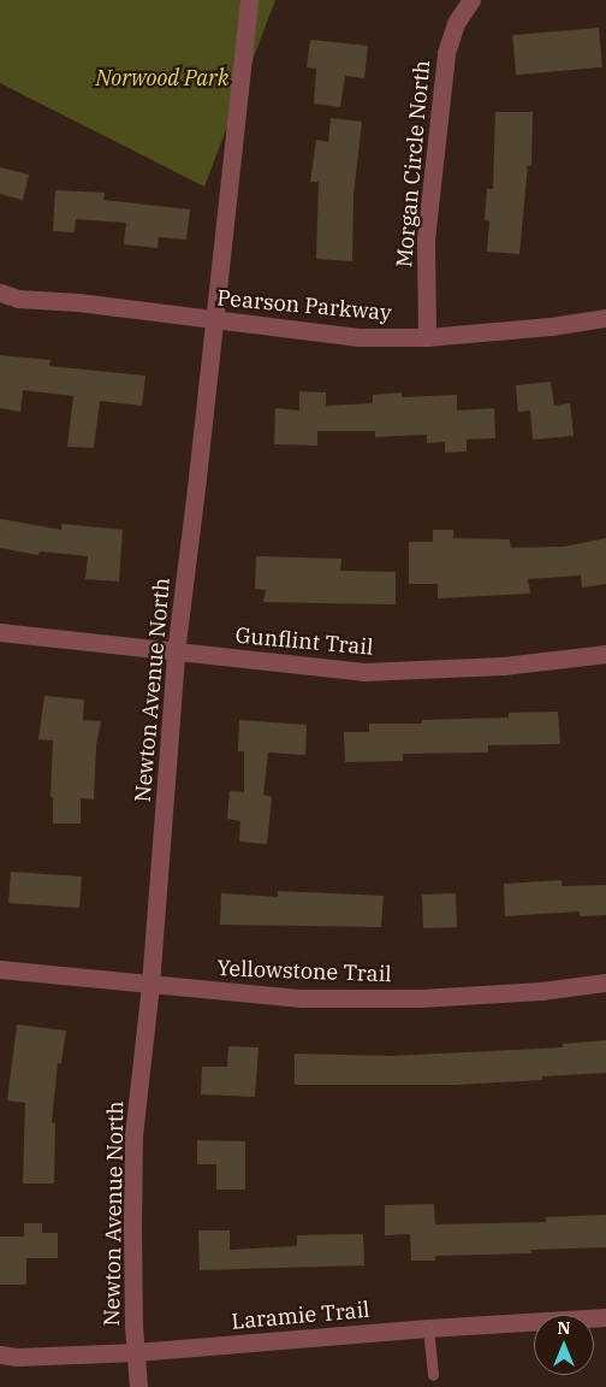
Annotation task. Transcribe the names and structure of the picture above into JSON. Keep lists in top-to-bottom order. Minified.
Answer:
{"streets":{"street":["Morgan Circle North","Pearson Parkway","Gunflint Trail","Newton Avenue North","Yellowstone Trail","Laramie Trail"]},"crossings":[["Morgan Circle North","Pearson Parkway"],["Pearson Parkway","Newton Avenue North"],["Gunflint Trail","Newton Avenue North"],["Newton Avenue North","Yellowstone Trail"],["Newton Avenue North","Laramie Trail"]],"parks":["Norwood Park"],"north":"top"}
